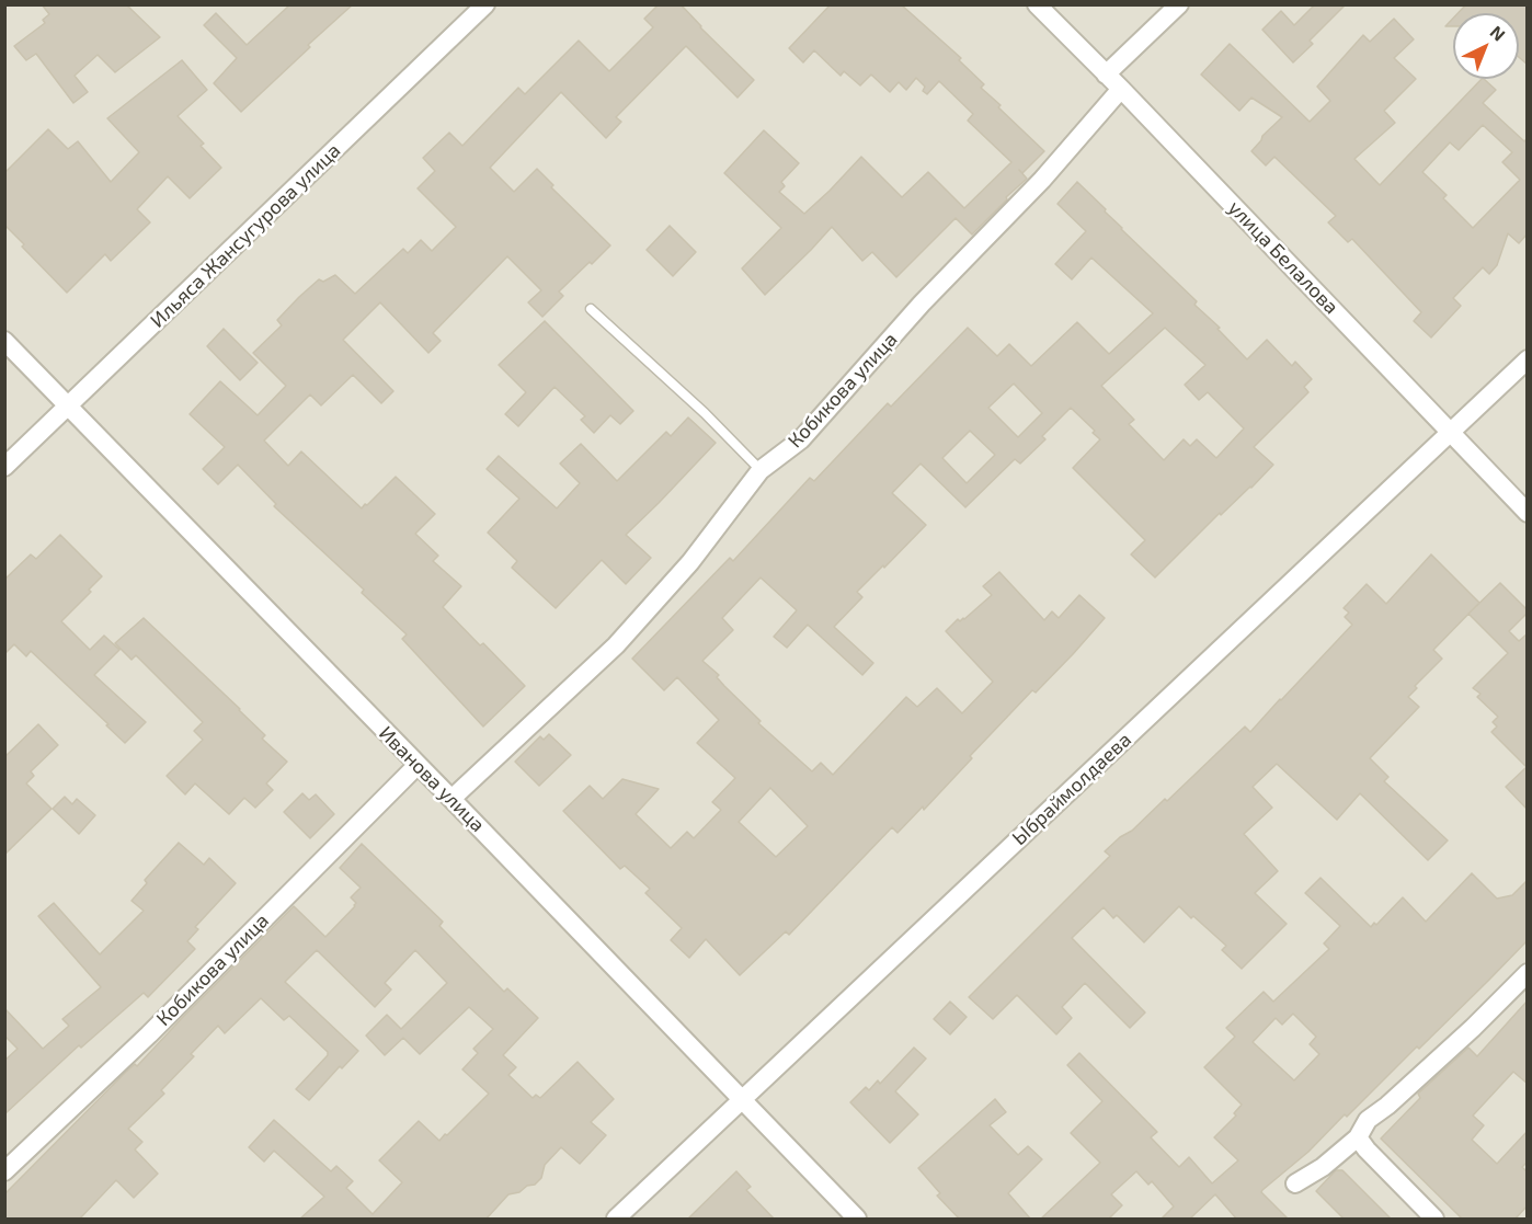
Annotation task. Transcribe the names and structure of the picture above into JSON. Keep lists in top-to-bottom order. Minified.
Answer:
{"streets":{"street":["Ильяса Жансугурова улица","улица Белалова","Кобикова улица","Иванова улица","Ыбраймолдаева"]},"crossings":[["Ильяса Жансугурова улица","Иванова улица"],["улица Белалова","Кобикова улица"],["улица Белалова","Ыбраймолдаева"],["Кобикова улица","Иванова улица"],["Иванова улица","Ыбраймолдаева"]],"north":"top right"}
